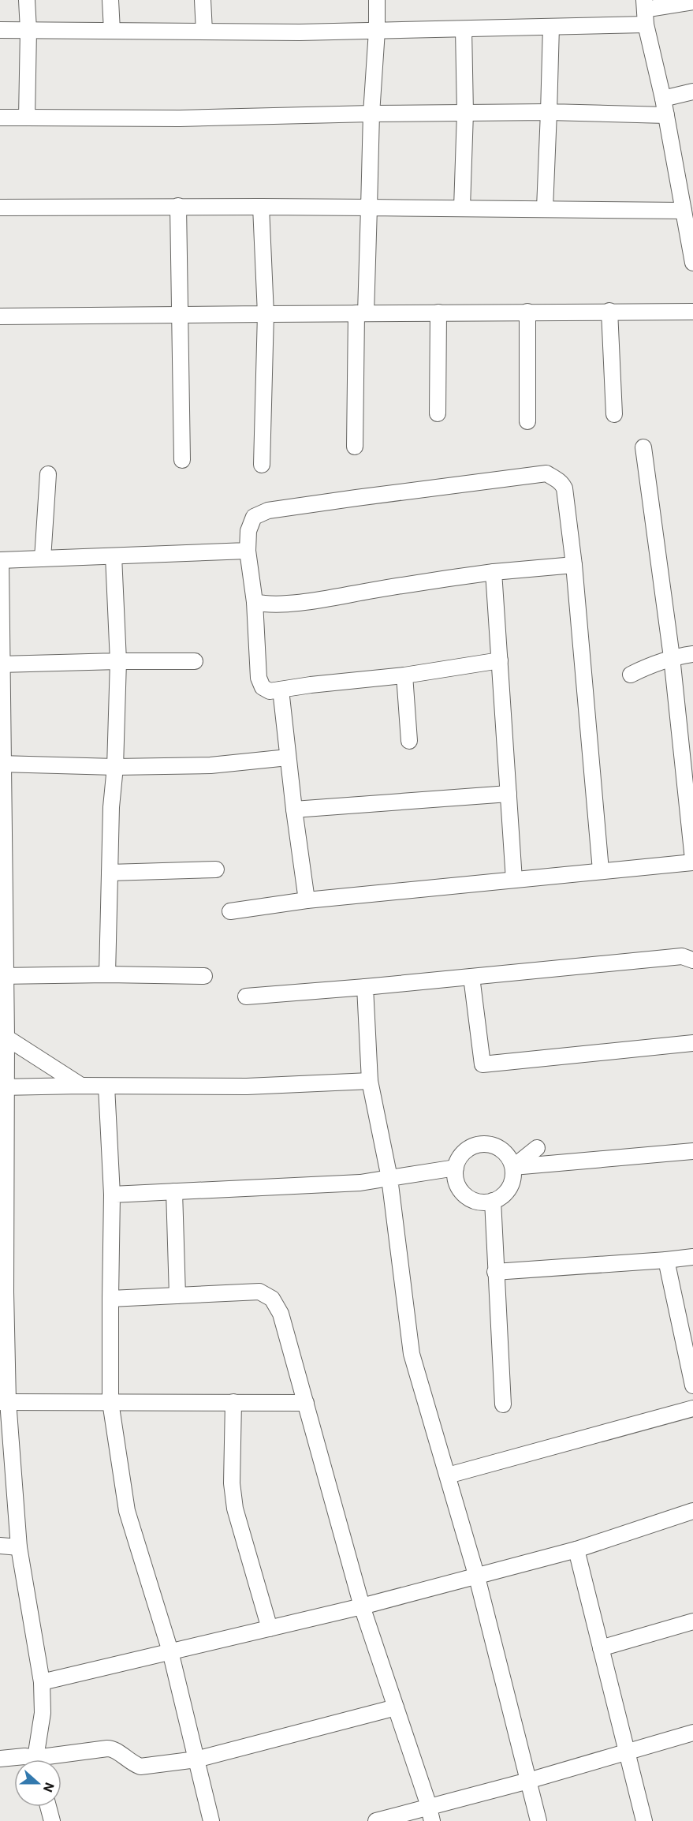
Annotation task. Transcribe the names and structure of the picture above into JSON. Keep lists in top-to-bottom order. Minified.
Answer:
{"north":"right"}
